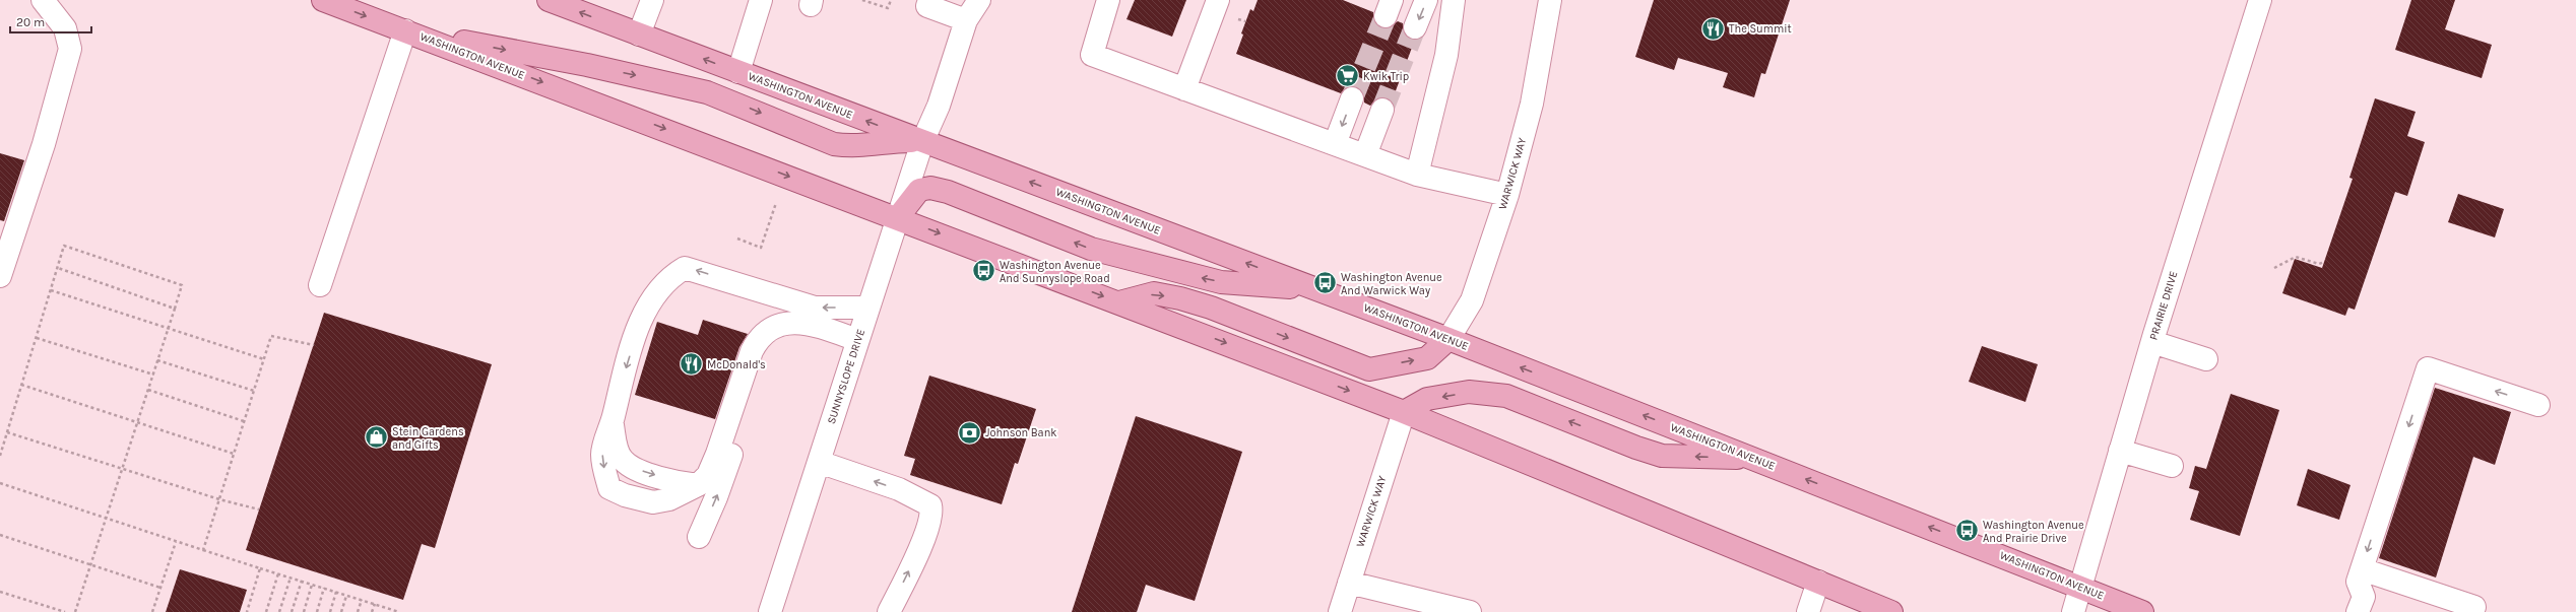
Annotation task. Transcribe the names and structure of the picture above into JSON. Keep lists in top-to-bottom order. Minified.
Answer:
{"streets":{"main road":["WASHINGTON AVENUE"],"street":["WARWICK WAY","PRAIRIE DRIVE","SUNNYSLOPE DRIVE"]},"crossings":[["WASHINGTON AVENUE","WARWICK WAY"],["WASHINGTON AVENUE","PRAIRIE DRIVE"],["WASHINGTON AVENUE","SUNNYSLOPE DRIVE"]],"places":{"restaurant":["The Summit","McDonald's"],"supermarket":["Kwik Trip"],"bus stop":["Washington Avenue And Sunnyslope Road","Washington Avenue And Warwick Way","Washington Avenue And Prairie Drive"],"bank":["Johnson Bank"],"shop":["Stein Gardens and Gifts"]},"scale_bar":"20 m"}
